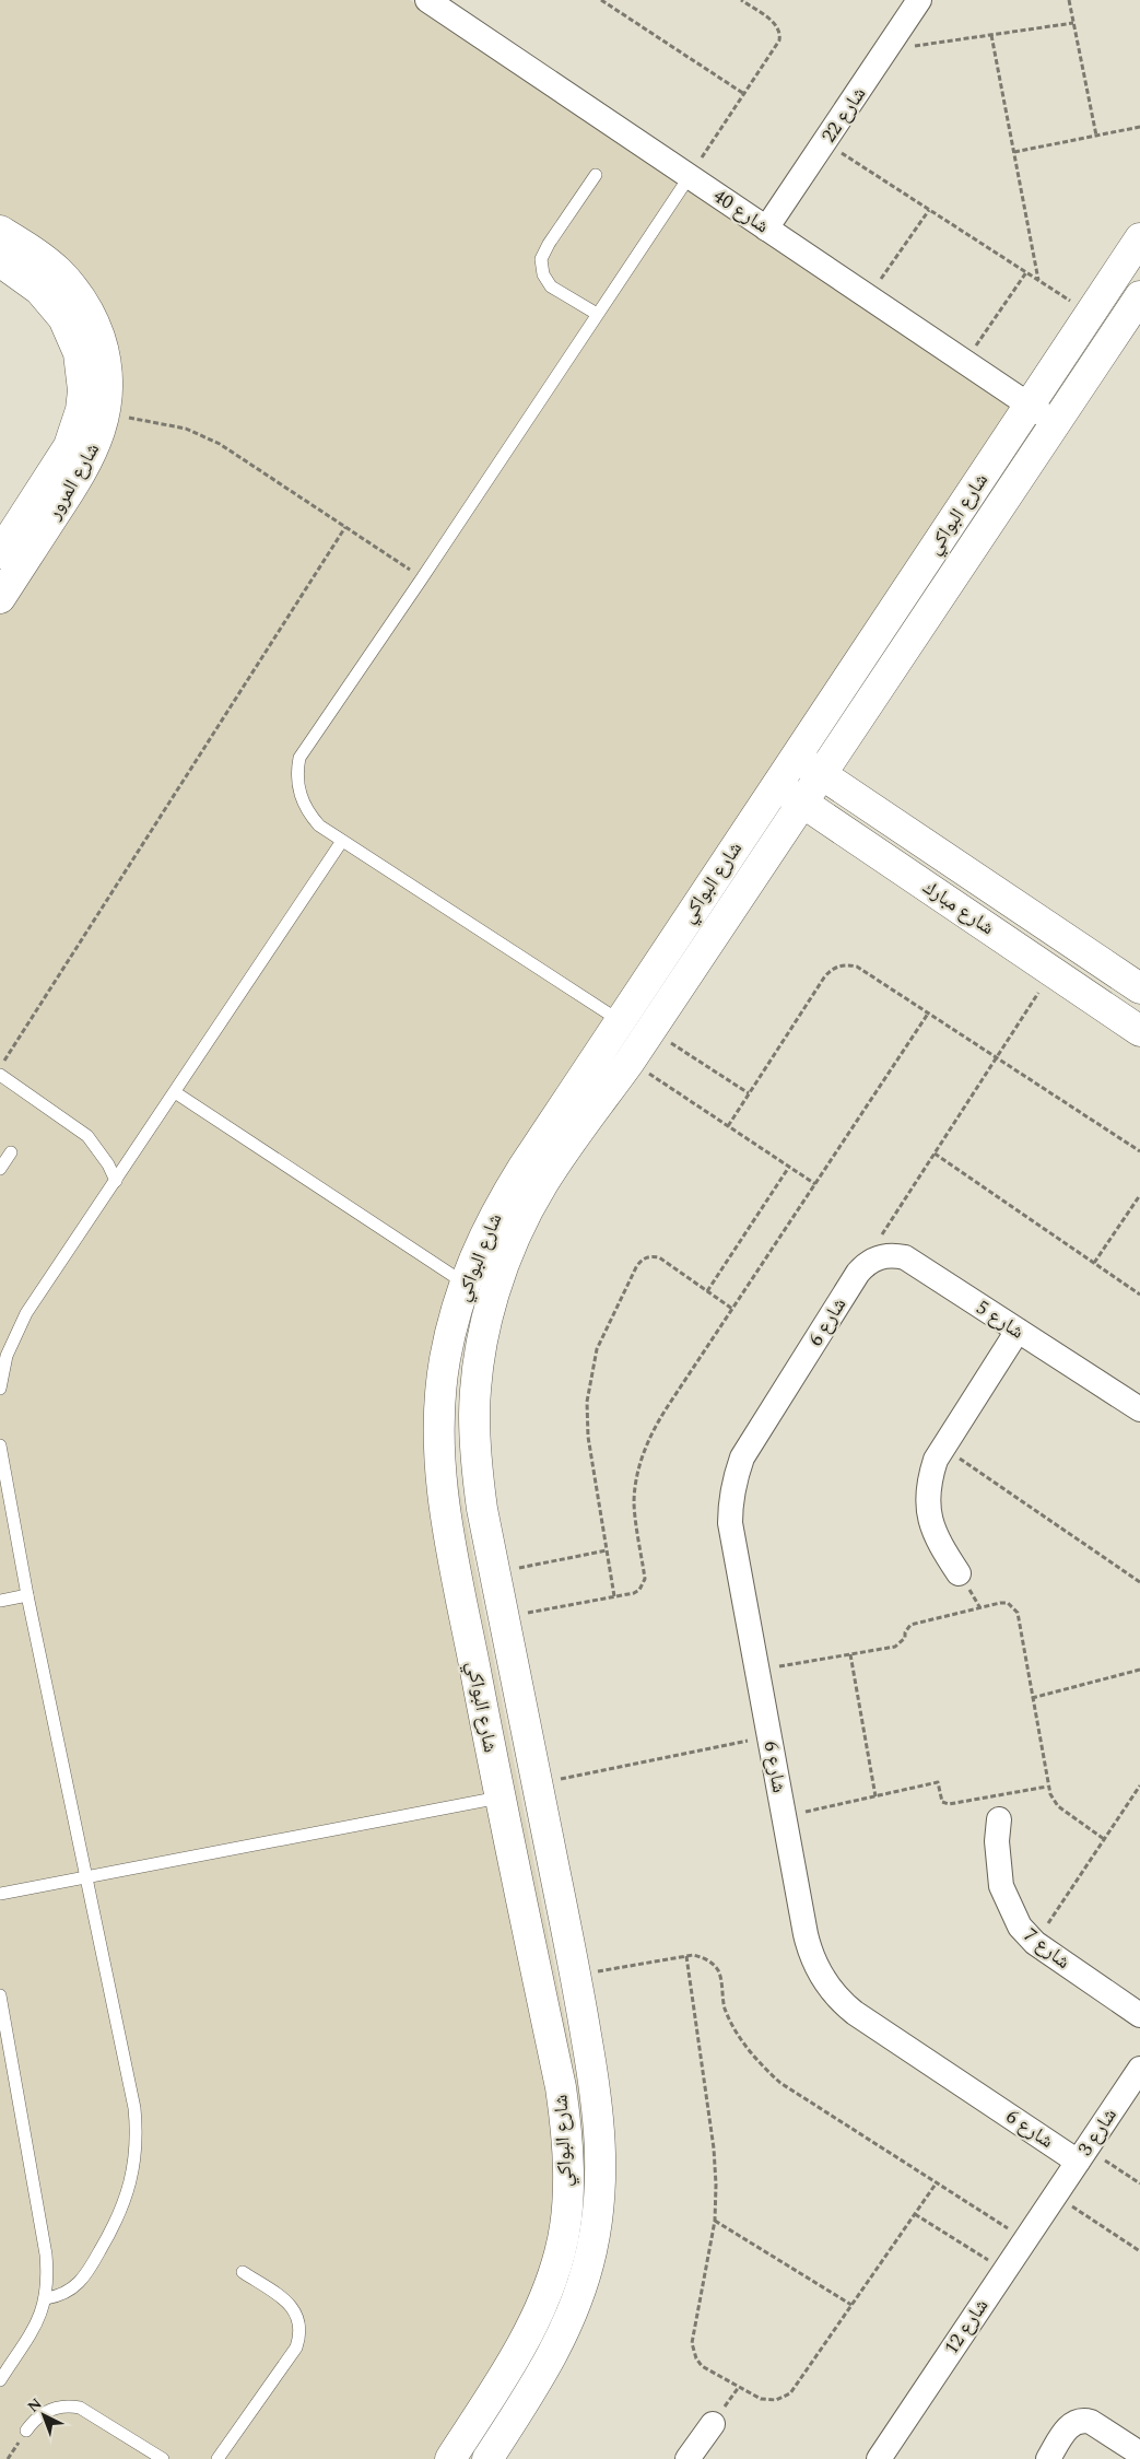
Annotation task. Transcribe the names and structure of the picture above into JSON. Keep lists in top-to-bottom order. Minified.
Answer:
{"streets":{"street":["شارع 22","شارع 40","شارع المرور","شارع البواكي","شارع مبارك","شارع 5","شارع 6","شارع 7","شارع 3","شارع 12"]},"crossings":[["شارع 22","شارع 40"],["شارع 40","شارع البواكي"],["شارع البواكي","شارع مبارك"],["شارع 5","شارع 6"],["شارع 6","شارع 3"],["شارع 3","شارع 12"]],"north":"top left"}
